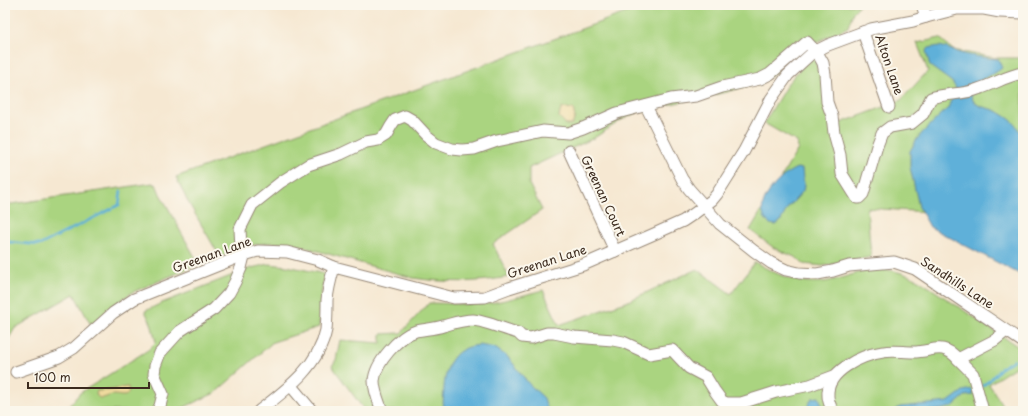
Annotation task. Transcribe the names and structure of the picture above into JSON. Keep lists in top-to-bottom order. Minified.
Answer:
{"streets":{"street":["Alton Lane","Greenan Court","Greenan Lane","Sandhills Lane"]},"crossings":[["Alton Lane","Greenan Lane"],["Greenan Court","Greenan Lane"],["Greenan Lane","Sandhills Lane"]],"scale_bar":"100 m"}
